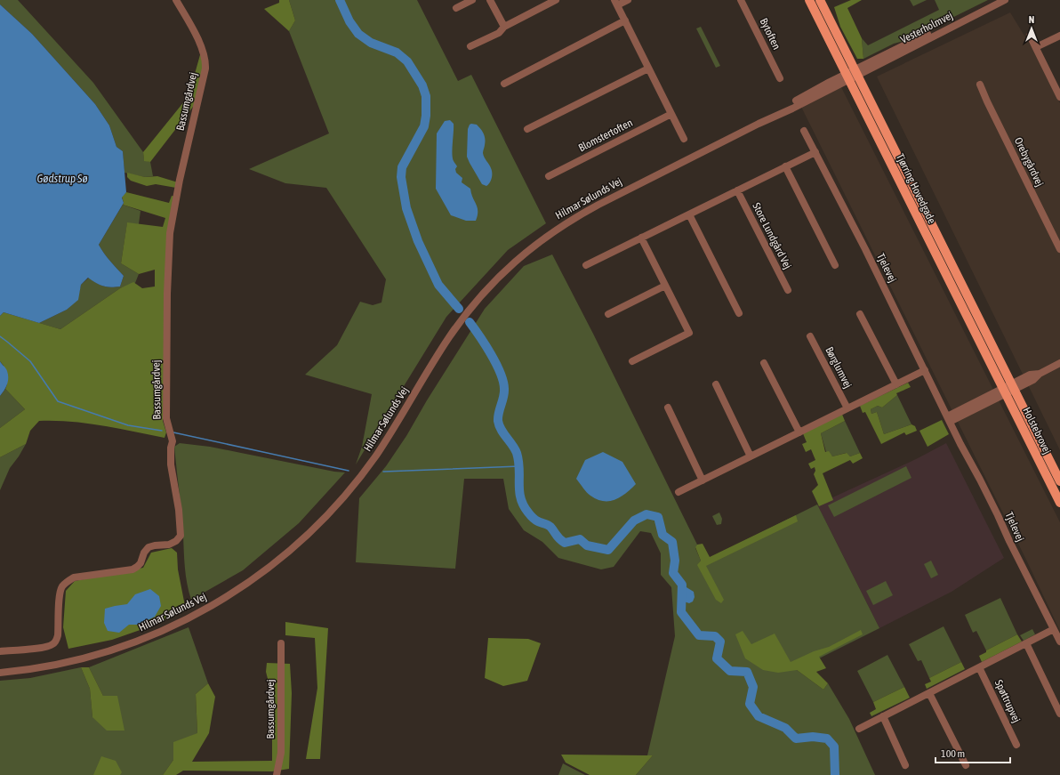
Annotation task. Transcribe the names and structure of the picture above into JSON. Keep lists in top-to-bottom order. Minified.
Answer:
{"streets":{"main road":["Tjørring Hovedgade","Holstebrovej"],"street":["Vesterholmvej","Bytoften","Bassumgårdvej","Blomstertoften","Orebygårdvej","Hilmar Sølunds Vej","Store Lundgård Vej","Tjelevej","Børglumvej","Spøttrupvej"]},"crossings":[["Vesterholmvej","Tjørring Hovedgade"],["Vesterholmvej","Hilmar Sølunds Vej"],["Tjørring Hovedgade","Hilmar Sølunds Vej"],["Tjørring Hovedgade","Holstebrovej"]],"water":["Gødstrup Sø"],"scale_bar":"100 m","north":"top"}
